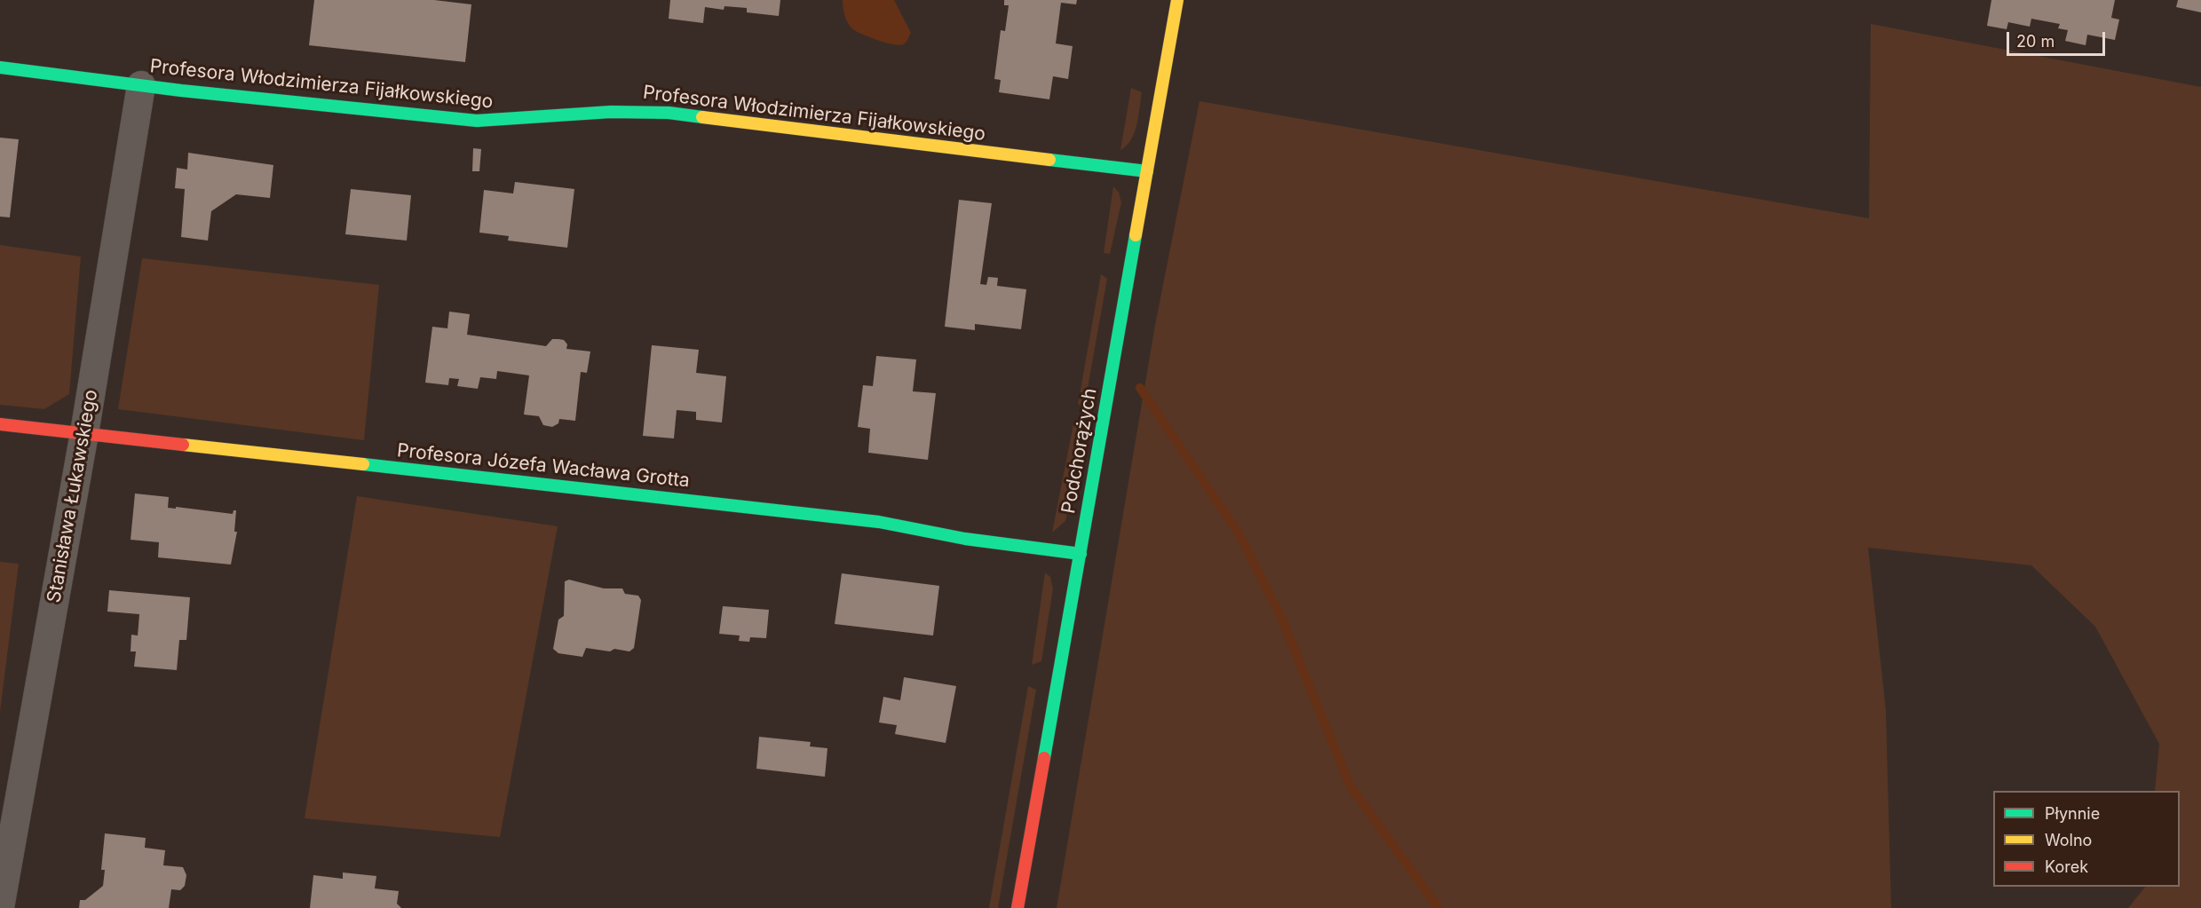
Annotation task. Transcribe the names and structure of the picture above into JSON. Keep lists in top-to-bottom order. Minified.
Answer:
{"streets":{"street":["Profesora Włodzimierza Fijałkowskiego","Podchorążych","Profesora Józefa Wacława Grotta","Stanisława Łukawskiego"]},"crossings":[["Profesora Włodzimierza Fijałkowskiego","Podchorążych"],["Profesora Włodzimierza Fijałkowskiego","Stanisława Łukawskiego"],["Podchorążych","Profesora Józefa Wacława Grotta"],["Profesora Józefa Wacława Grotta","Stanisława Łukawskiego"]],"legend":["Płynnie","Wolno","Korek"],"scale_bar":"20 m"}
